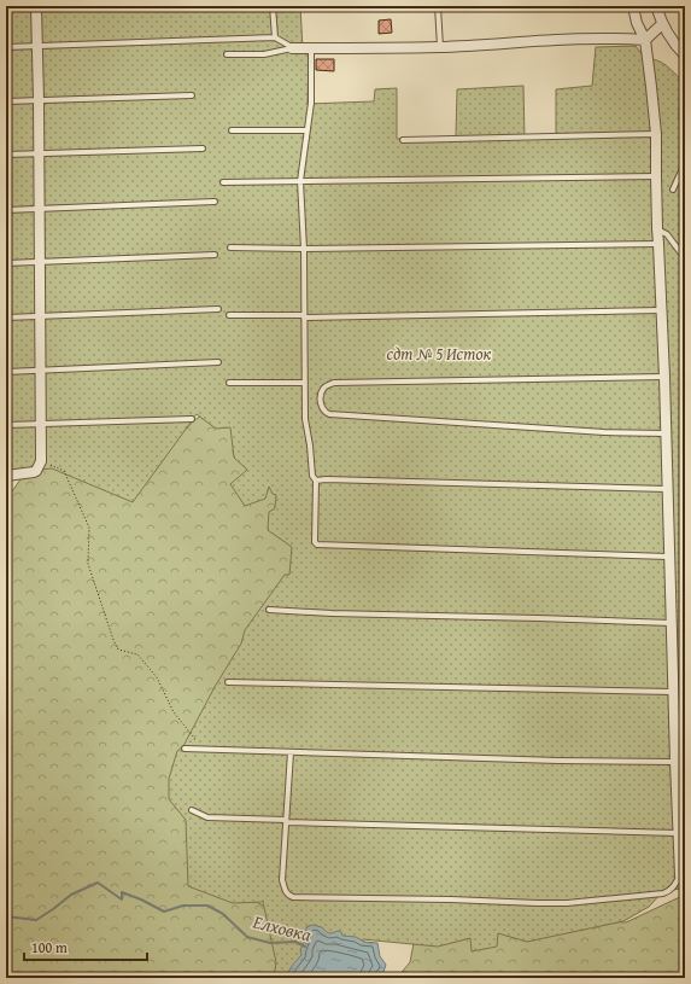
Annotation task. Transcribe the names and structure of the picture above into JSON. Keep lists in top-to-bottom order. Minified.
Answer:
{"water":["Елховка"],"parks":["сдт № 5 Исток"],"scale_bar":"100 m"}
